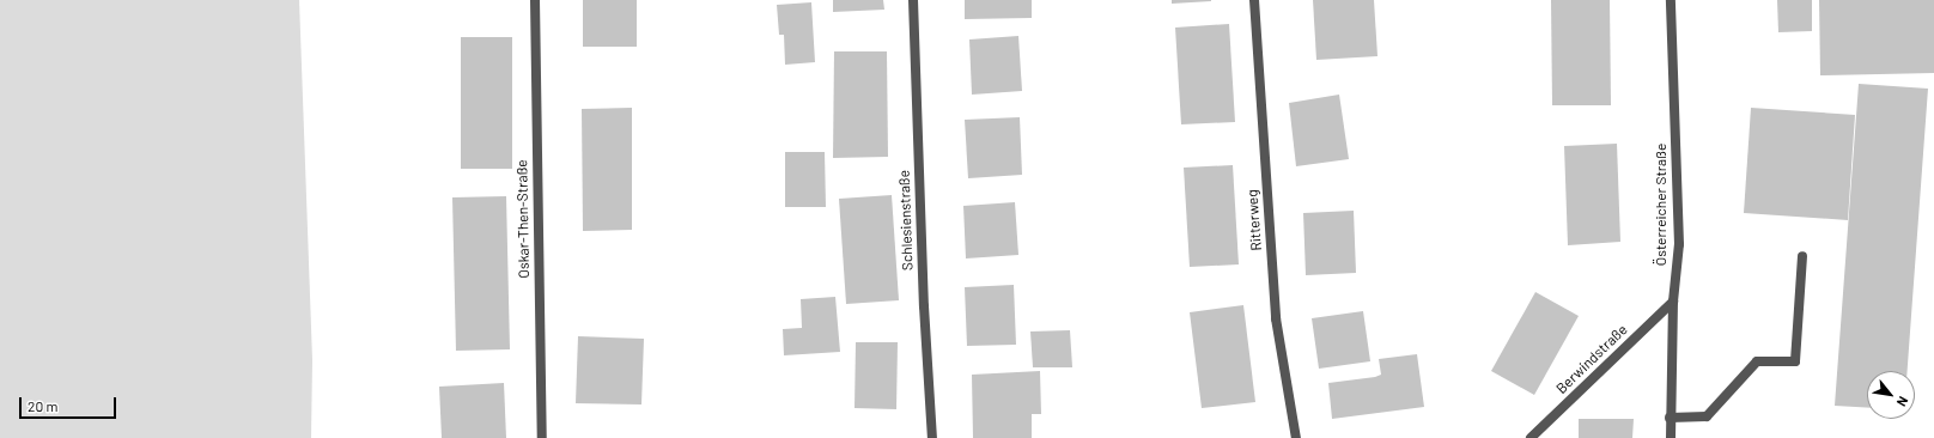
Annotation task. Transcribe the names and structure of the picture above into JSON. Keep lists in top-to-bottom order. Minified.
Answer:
{"streets":{"street":["Österreicher Straße","Oskar-Then-Straße","Schlesienstraße","Ritterweg","Berwindstraße"]},"crossings":[["Österreicher Straße","Berwindstraße"]],"scale_bar":"20 m","north":"bottom right"}
